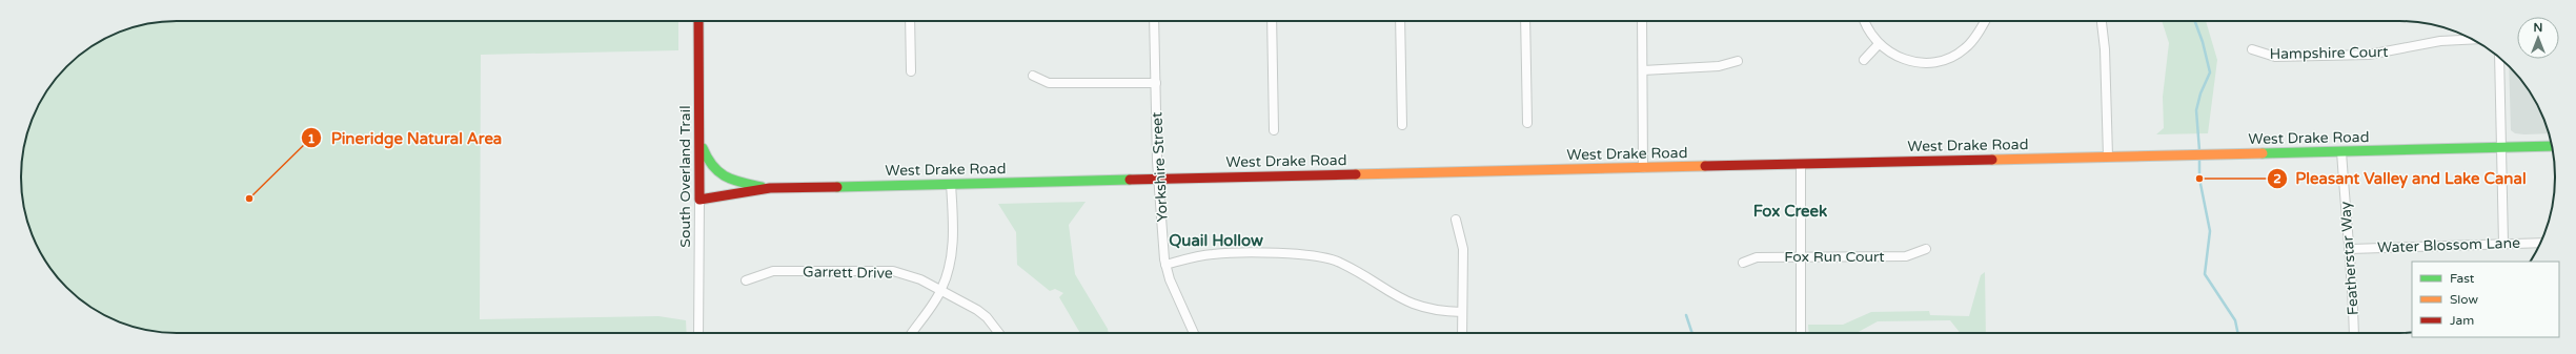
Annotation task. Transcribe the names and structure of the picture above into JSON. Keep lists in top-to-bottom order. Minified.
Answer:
{"streets":{"main road":["West Drake Road","South Overland Trail"],"street":["Hampshire Court","Yorkshire Street","Water Blossom Lane","Fox Run Court","Featherstar Way","Garrett Drive"]},"crossings":[["West Drake Road","Yorkshire Street"],["West Drake Road","South Overland Trail"],["West Drake Road","Featherstar Way"],["Water Blossom Lane","Featherstar Way"]],"districts":["Fox Creek","Quail Hollow"],"places":["Pleasant Valley and Lake Canal","Pineridge Natural Area"],"legend":["Fast","Slow","Jam"],"north":"top"}
